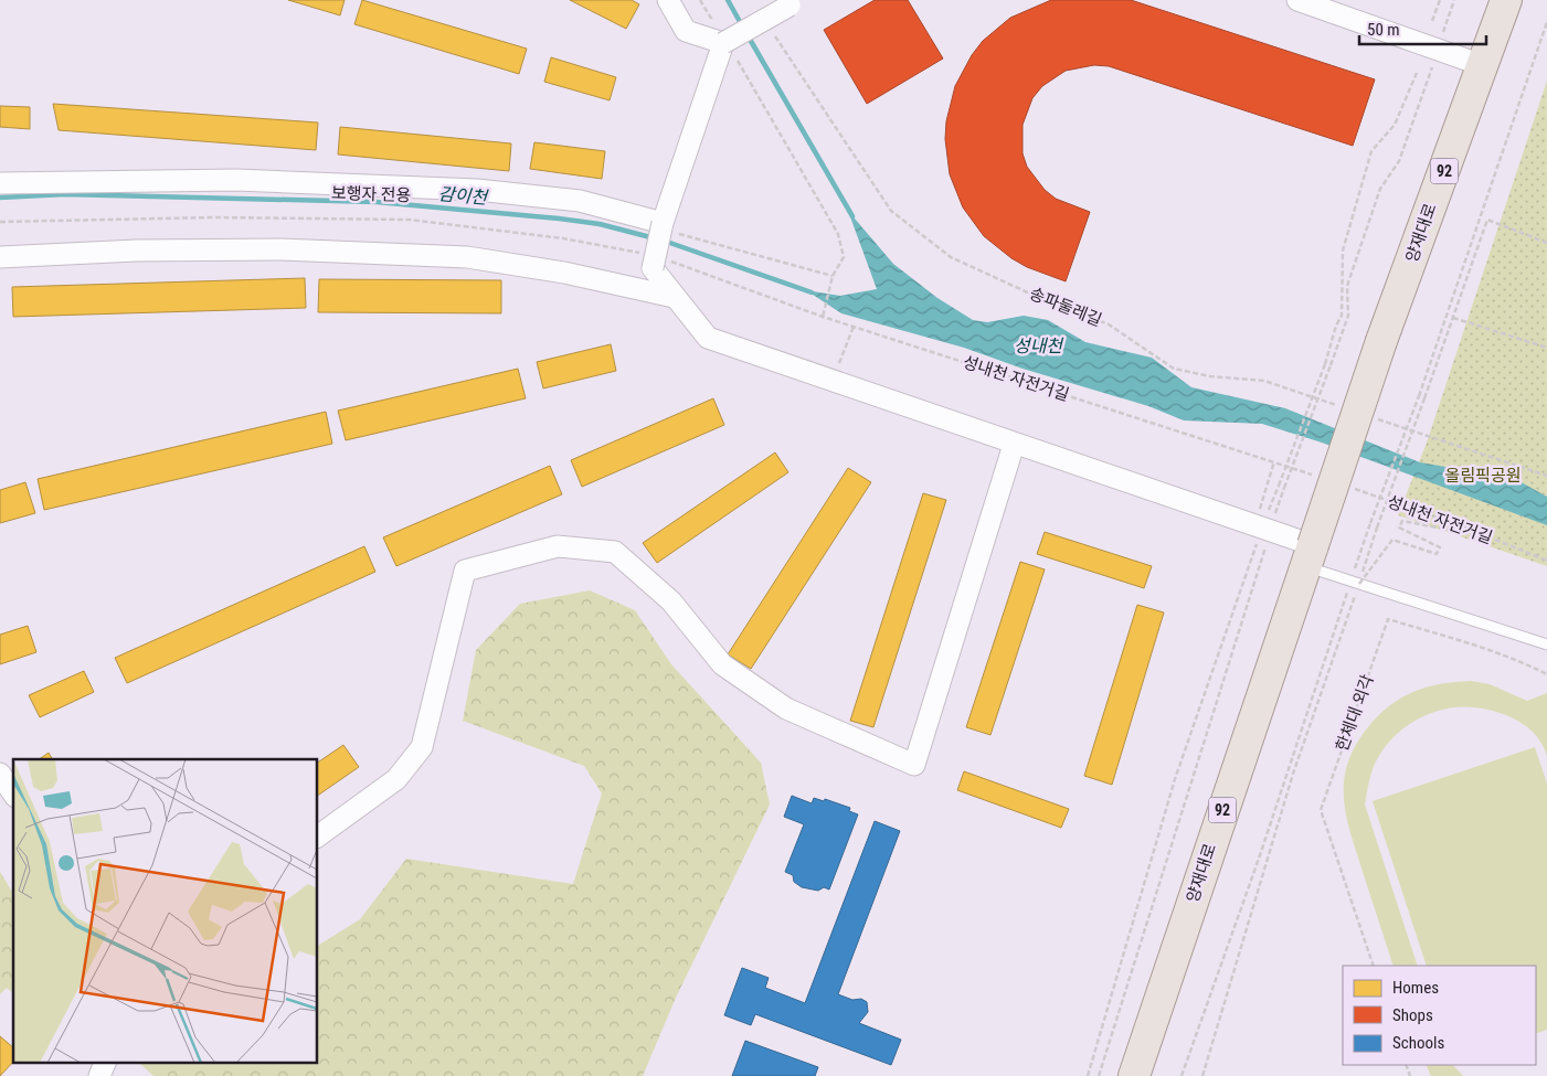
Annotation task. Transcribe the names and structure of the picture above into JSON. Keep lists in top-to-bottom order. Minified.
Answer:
{"streets":{"main road":["92","양재대로"],"path":["송파둘레길","성내천 자전거길","한체대 외각"]},"water":["감이천","성내천"],"parks":["올림픽공원"],"legend":["Homes","Shops","Schools"],"scale_bar":"50 m"}
